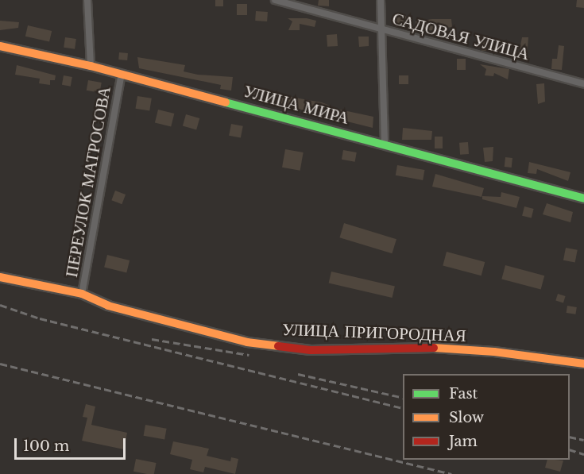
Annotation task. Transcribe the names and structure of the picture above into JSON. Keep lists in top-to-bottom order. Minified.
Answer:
{"streets":{"street":["САДОВАЯ УЛИЦА","УЛИЦА МИРА","ПЕРЕУЛОК МАТРОСОВА","УЛИЦА ПРИГОРОДНАЯ"]},"crossings":[["УЛИЦА МИРА","ПЕРЕУЛОК МАТРОСОВА"],["ПЕРЕУЛОК МАТРОСОВА","УЛИЦА ПРИГОРОДНАЯ"]],"legend":["Fast","Slow","Jam"],"scale_bar":"100 m"}
